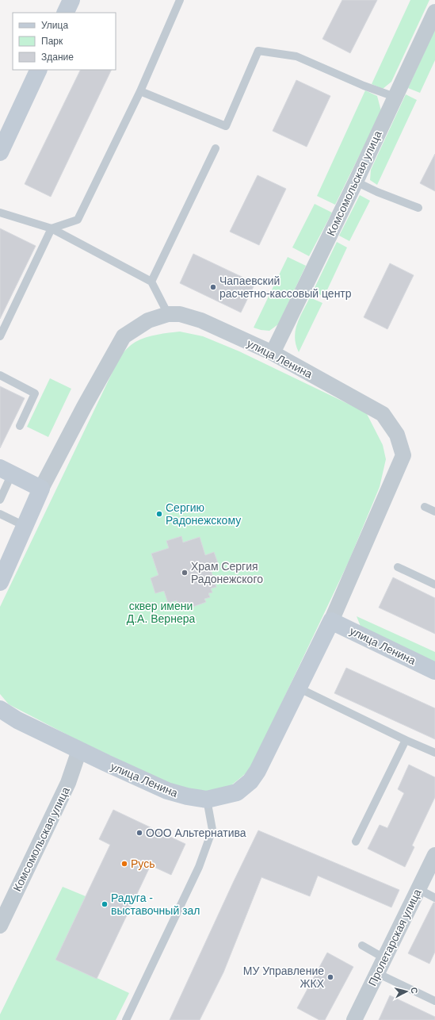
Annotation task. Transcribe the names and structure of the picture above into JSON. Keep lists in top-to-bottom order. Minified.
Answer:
{"streets":{"street":["Комсомольская улица","улица Ленина","Пролетарская улица"]},"crossings":[["Комсомольская улица","улица Ленина"]],"parks":["сквер имени Д.А. Вернера"],"places":["Чапаевский расчетно-кассовый центр","Сергию Радонежскому","Храм Сергия Радонежского","ООО Альтернатива","Русь","Радуга - выставочный зал","МУ Управление ЖКХ"],"legend":["Улица","Парк","Здание"],"north":"right"}
